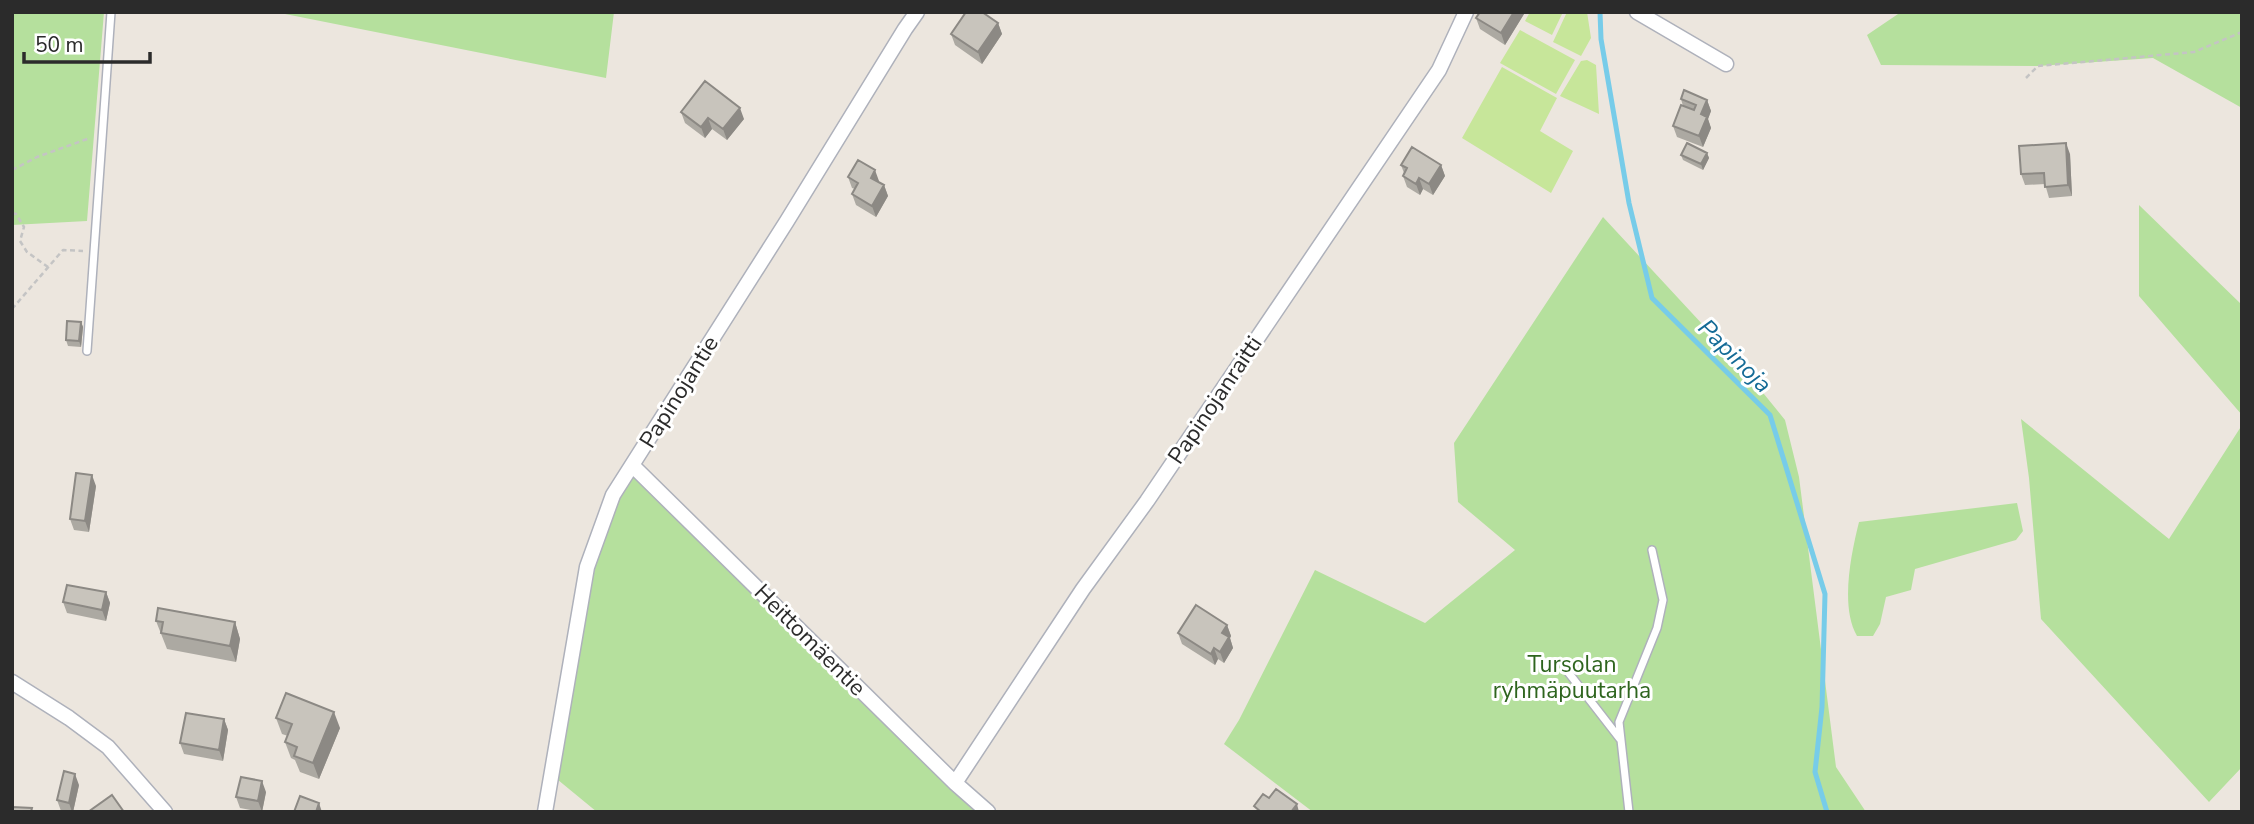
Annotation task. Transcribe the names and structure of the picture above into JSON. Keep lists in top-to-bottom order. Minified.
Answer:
{"streets":{"street":["Papinojantie","Papinojanraitti","Heittomäentie"]},"crossings":[["Papinojantie","Heittomäentie"],["Papinojanraitti","Heittomäentie"]],"water":["Papinoja"],"parks":["Tursolan ryhmäpuutarha"],"scale_bar":"50 m"}
